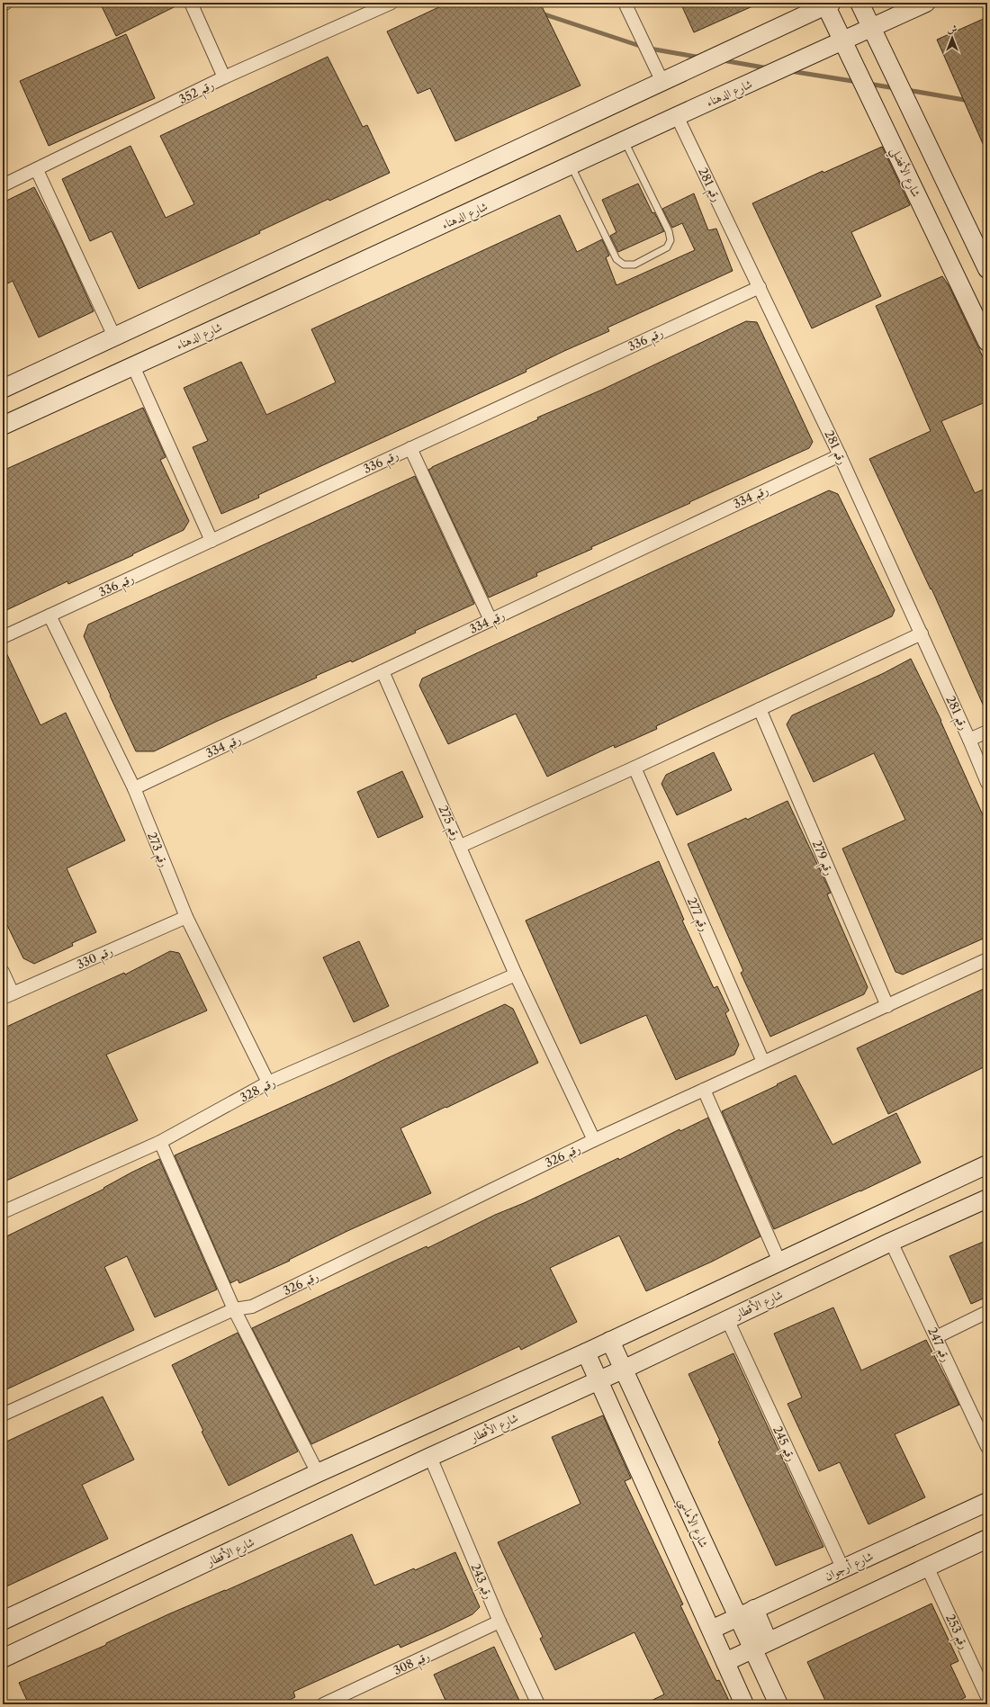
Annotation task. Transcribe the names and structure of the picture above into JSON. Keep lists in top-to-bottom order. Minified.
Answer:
{"streets":{"street":["رقم 352","شارع الدهناء","شارع الأفضلي","رقم 281","رقم 336","رقم 334","رقم 275","رقم 273","رقم 279","رقم 277","رقم 330","رقم 328","رقم 326","شارع الأقطار","رقم 247","رقم 245","شارع الأماسي","شارع أرجوان","رقم 243","رقم 253","رقم 308"]},"crossings":[["شارع الدهناء","شارع الأفضلي"],["شارع الدهناء","رقم 281"],["رقم 281","رقم 336"],["رقم 281","رقم 334"],["رقم 336","رقم 273"],["رقم 334","رقم 275"],["رقم 334","رقم 273"],["رقم 275","رقم 328"],["رقم 275","رقم 326"],["رقم 273","رقم 330"],["رقم 273","رقم 328"],["رقم 279","رقم 326"],["رقم 277","رقم 326"],["شارع الأقطار","رقم 247"],["شارع الأقطار","رقم 245"],["شارع الأقطار","شارع الأماسي"],["شارع الأقطار","رقم 243"],["رقم 245","شارع أرجوان"],["شارع الأماسي","شارع أرجوان"],["رقم 243","رقم 308"]],"north":"top"}
